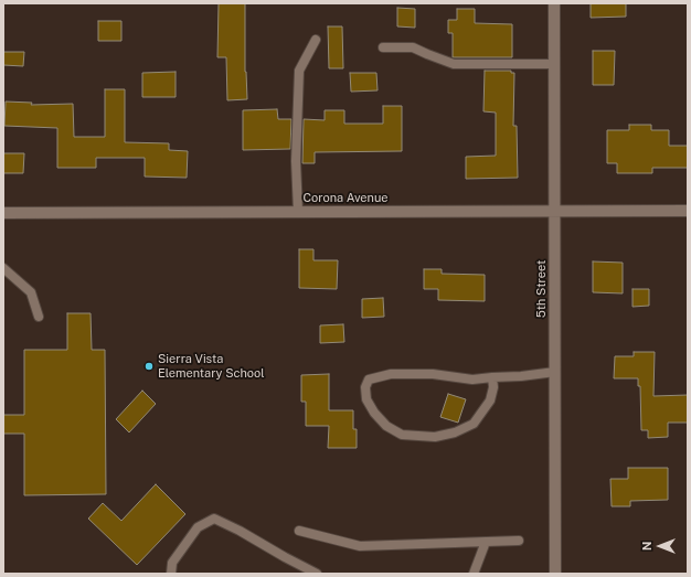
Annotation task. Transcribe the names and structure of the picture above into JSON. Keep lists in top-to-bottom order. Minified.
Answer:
{"streets":{"street":["Corona Avenue","5th Street"]},"crossings":[["Corona Avenue","5th Street"]],"places":["Sierra Vista Elementary School"],"north":"left"}
